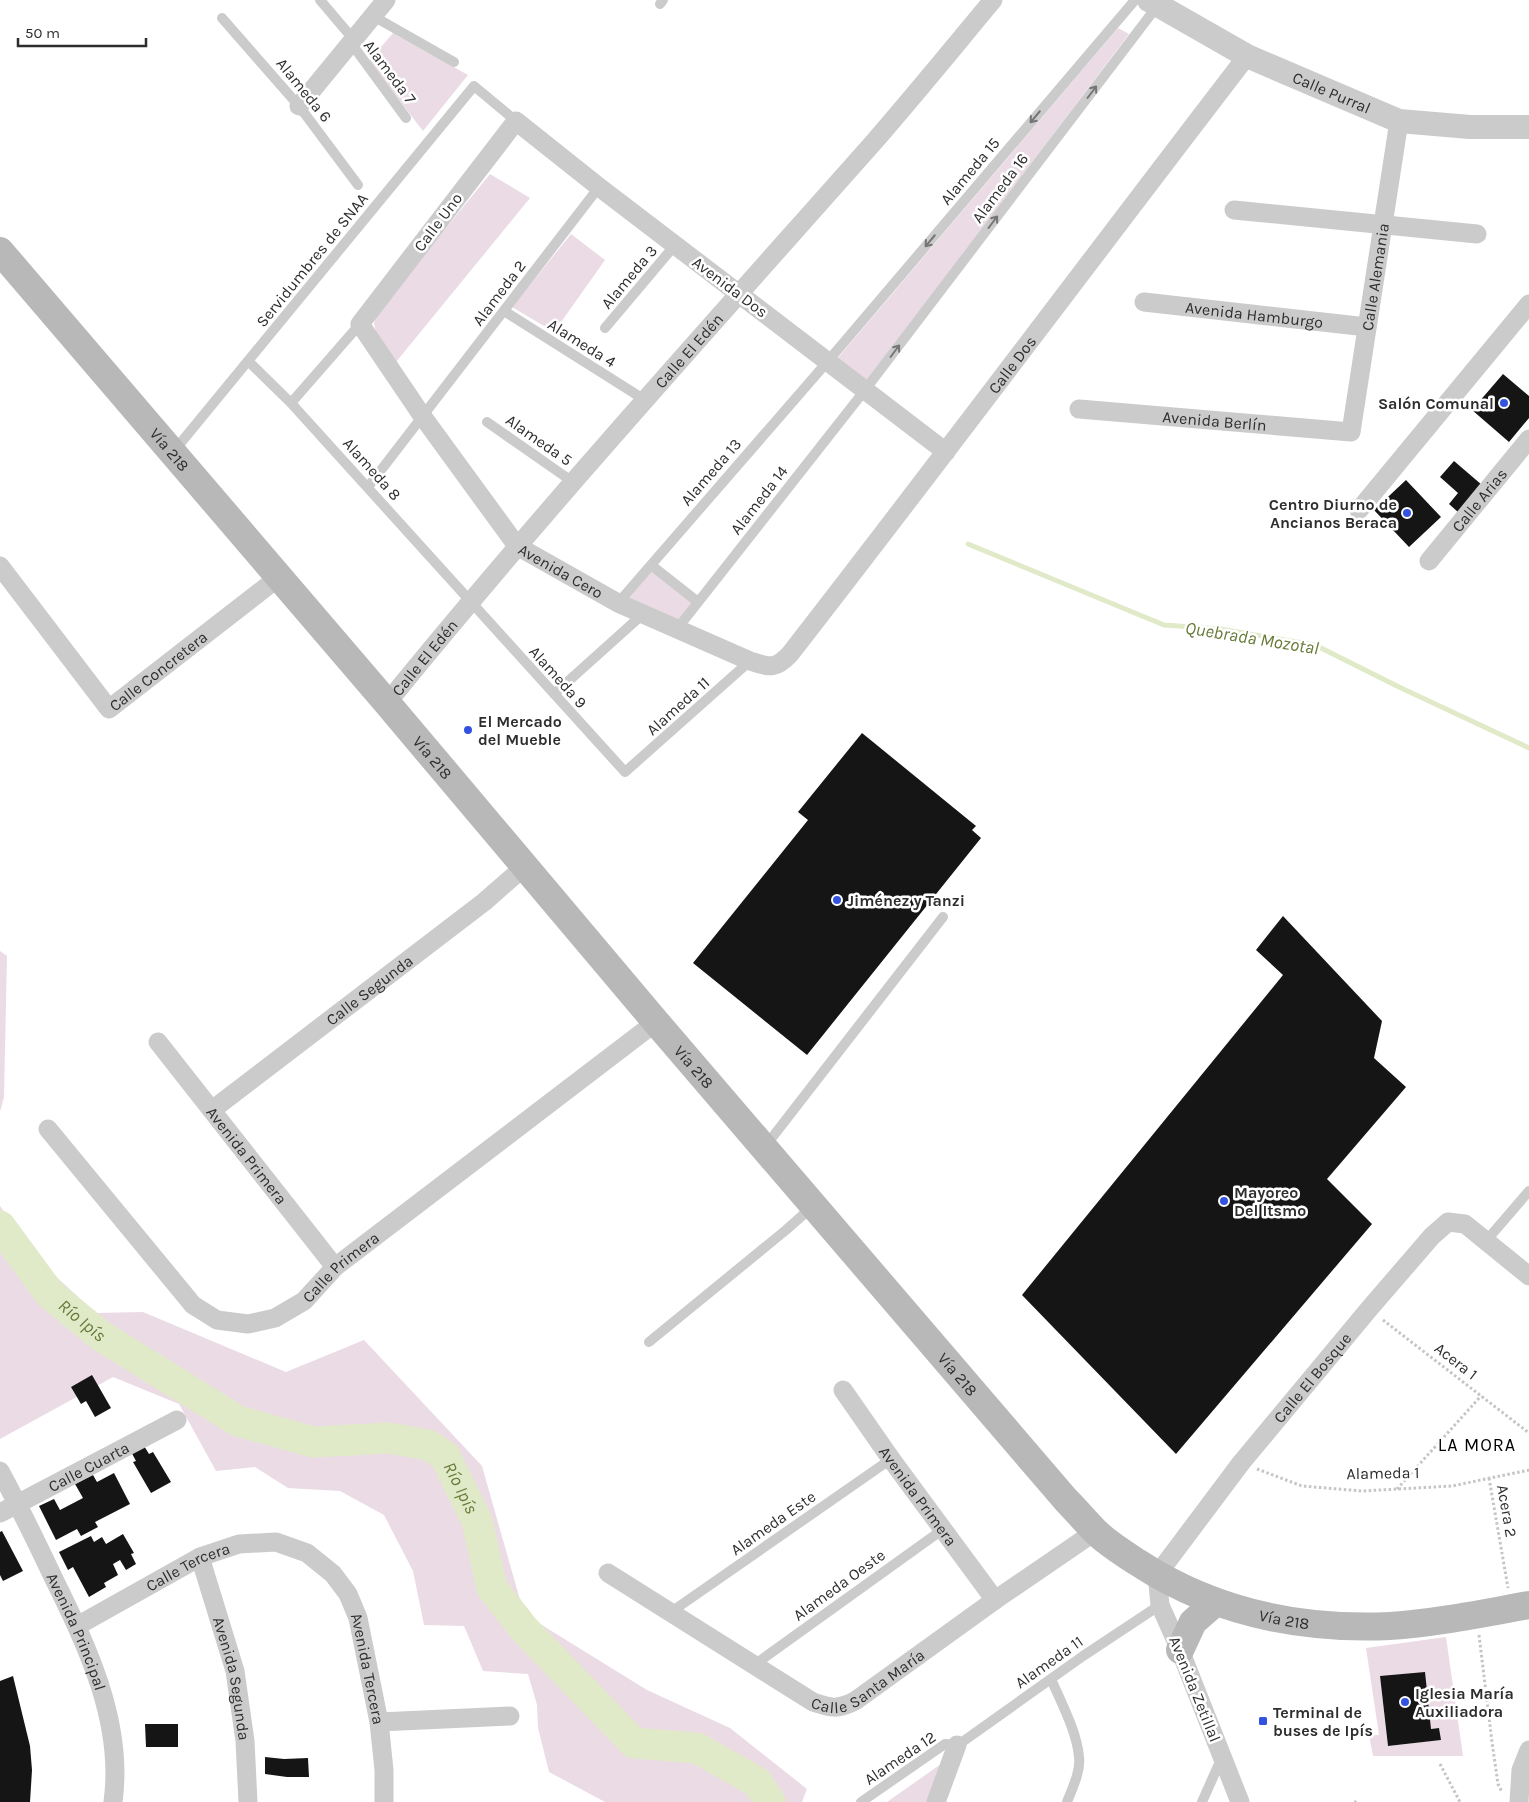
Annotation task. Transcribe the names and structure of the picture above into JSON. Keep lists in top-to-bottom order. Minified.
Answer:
{"streets":{"main road":["Vía 218"],"street":["Calle Purral","Calle Uno","Calle Alemania","Avenida Dos","Avenida Hamburgo","Calle El Edén","Calle Dos","Avenida Berlín","Calle Arias","Avenida Cero","Calle Concretera","Calle Segunda","Avenida Primera","Calle Primera","Calle El Bosque","Calle Cuarta","Calle Tercera","Avenida Principal","Avenida Tercera","Calle Santa María","Avenida Segunda","Avenida Zetillal"],"lane":["Alameda 7","Alameda 6","Alameda 15","Alameda 16","Servidumbres de SNAA","Alameda 3","Alameda 2","Alameda 4","Alameda 5","Alameda 8","Alameda 13","Alameda 14","Alameda 9","Alameda 11","Alameda Este","Alameda Oeste","Alameda 12"],"path":["Acera 1","Alameda 1","Acera 2"]},"crossings":[["Calle Purral","Alameda 16"],["Calle Purral","Calle Alemania"],["Calle Purral","Calle Dos"],["Alameda 15","Avenida Dos"],["Alameda 15","Alameda 13"],["Alameda 16","Avenida Dos"],["Alameda 16","Alameda 14"],["Calle Uno","Servidumbres de SNAA"],["Calle Uno","Avenida Dos"],["Calle Uno","Avenida Cero"],["Servidumbres de SNAA","Avenida Dos"],["Servidumbres de SNAA","Vía 218"],["Servidumbres de SNAA","Alameda 8"],["Alameda 3","Avenida Dos"],["Calle Alemania","Avenida Hamburgo"],["Calle Alemania","Avenida Berlín"],["Avenida Dos","Alameda 2"],["Avenida Dos","Calle El Edén"],["Avenida Dos","Calle Dos"],["Avenida Dos","Alameda 13"],["Avenida Dos","Alameda 14"],["Alameda 2","Alameda 4"],["Alameda 2","Avenida Cero"],["Alameda 4","Calle El Edén"],["Calle El Edén","Alameda 5"],["Calle El Edén","Vía 218"],["Calle El Edén","Alameda 8"],["Calle El Edén","Avenida Cero"],["Calle El Edén","Alameda 9"],["Calle Dos","Avenida Cero"],["Vía 218","Calle Concretera"],["Vía 218","Calle Segunda"],["Vía 218","Calle Primera"],["Vía 218","Calle El Bosque"],["Vía 218","Acera 2"],["Vía 218","Calle Santa María"],["Vía 218","Avenida Zetillal"],["Alameda 8","Alameda 9"],["Alameda 13","Avenida Cero"],["Alameda 14","Avenida Cero"],["Avenida Cero","Alameda 11"],["Alameda 9","Alameda 11"],["Alameda 11","Avenida Zetillal"],["Alameda 11","Alameda 12"],["Calle Segunda","Avenida Primera"],["Avenida Primera","Calle Primera"],["Avenida Primera","Alameda Este"],["Avenida Primera","Alameda Oeste"],["Avenida Primera","Calle Santa María"],["Acera 1","Calle El Bosque"],["Calle El Bosque","Alameda 1"],["Calle El Bosque","Avenida Zetillal"],["Calle Cuarta","Avenida Principal"],["Alameda 1","Acera 2"],["Alameda Este","Calle Santa María"],["Calle Tercera","Avenida Principal"],["Calle Tercera","Avenida Tercera"],["Calle Tercera","Avenida Segunda"],["Alameda Oeste","Calle Santa María"]],"one_way":["Alameda 15","Alameda 16"],"districts":["LA MORA"],"water":["Quebrada Mozotal","Río Ipís"],"places":{"other":["Salón Comunal","Centro Diurno de Ancianos Beraca","El Mercado del Mueble","Jiménez y Tanzi","Mayoreo Del Itsmo","Iglesia María Auxiliadora"],"transit":["Terminal de buses de Ipís"]},"scale_bar":"50 m"}
